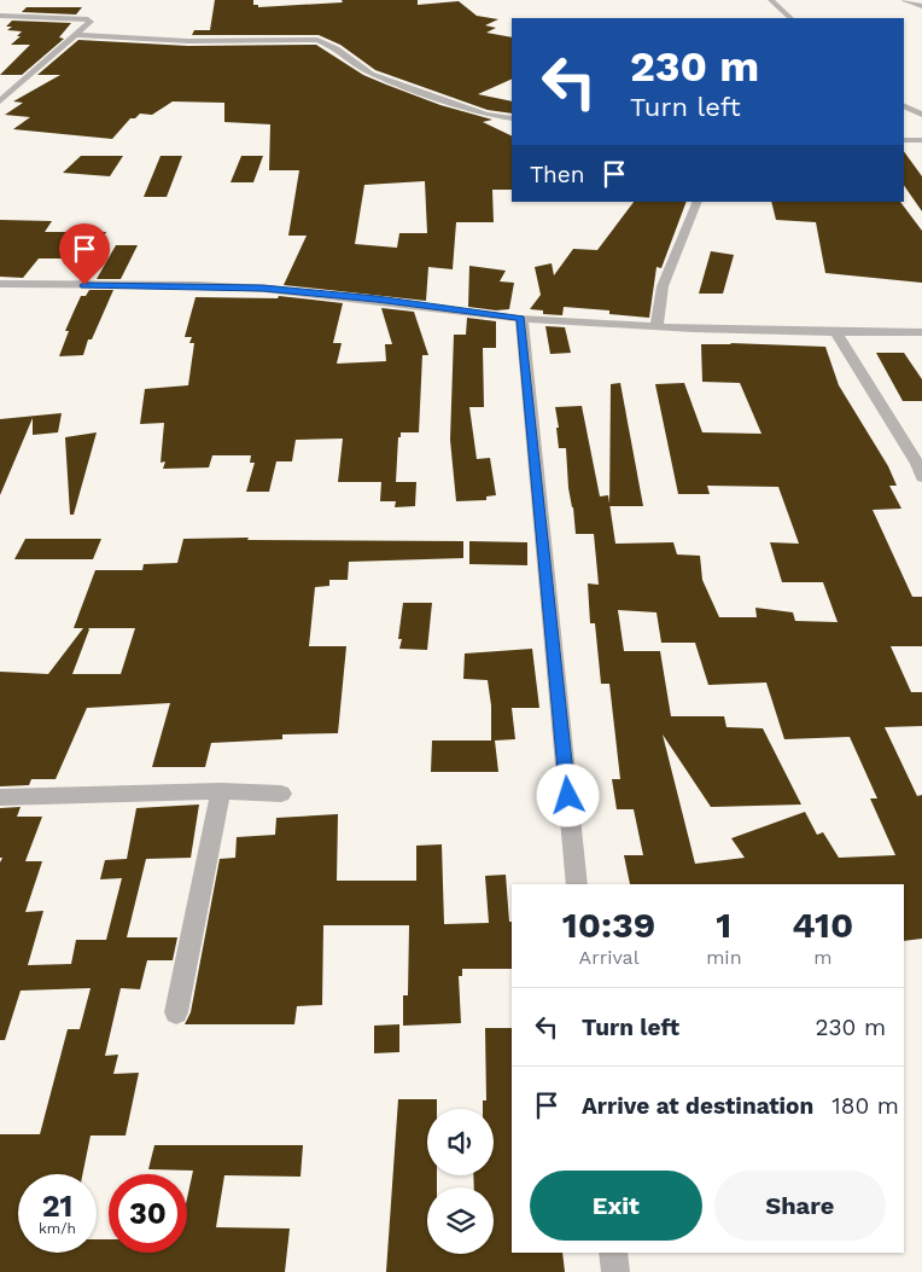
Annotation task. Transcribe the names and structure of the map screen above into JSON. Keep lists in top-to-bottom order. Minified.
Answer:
{"page":{"turn":["230 m","Turn left"],"then":"Then","eta":["10:39","Arrival","1","min","410","m"],"list":[{"name":"Turn left","value":"230 m"},{"name":"Arrive at destination","value":"180 m"}],"buttons":["Exit","Share"],"speed":"21 km/h","limit":"30"}}
